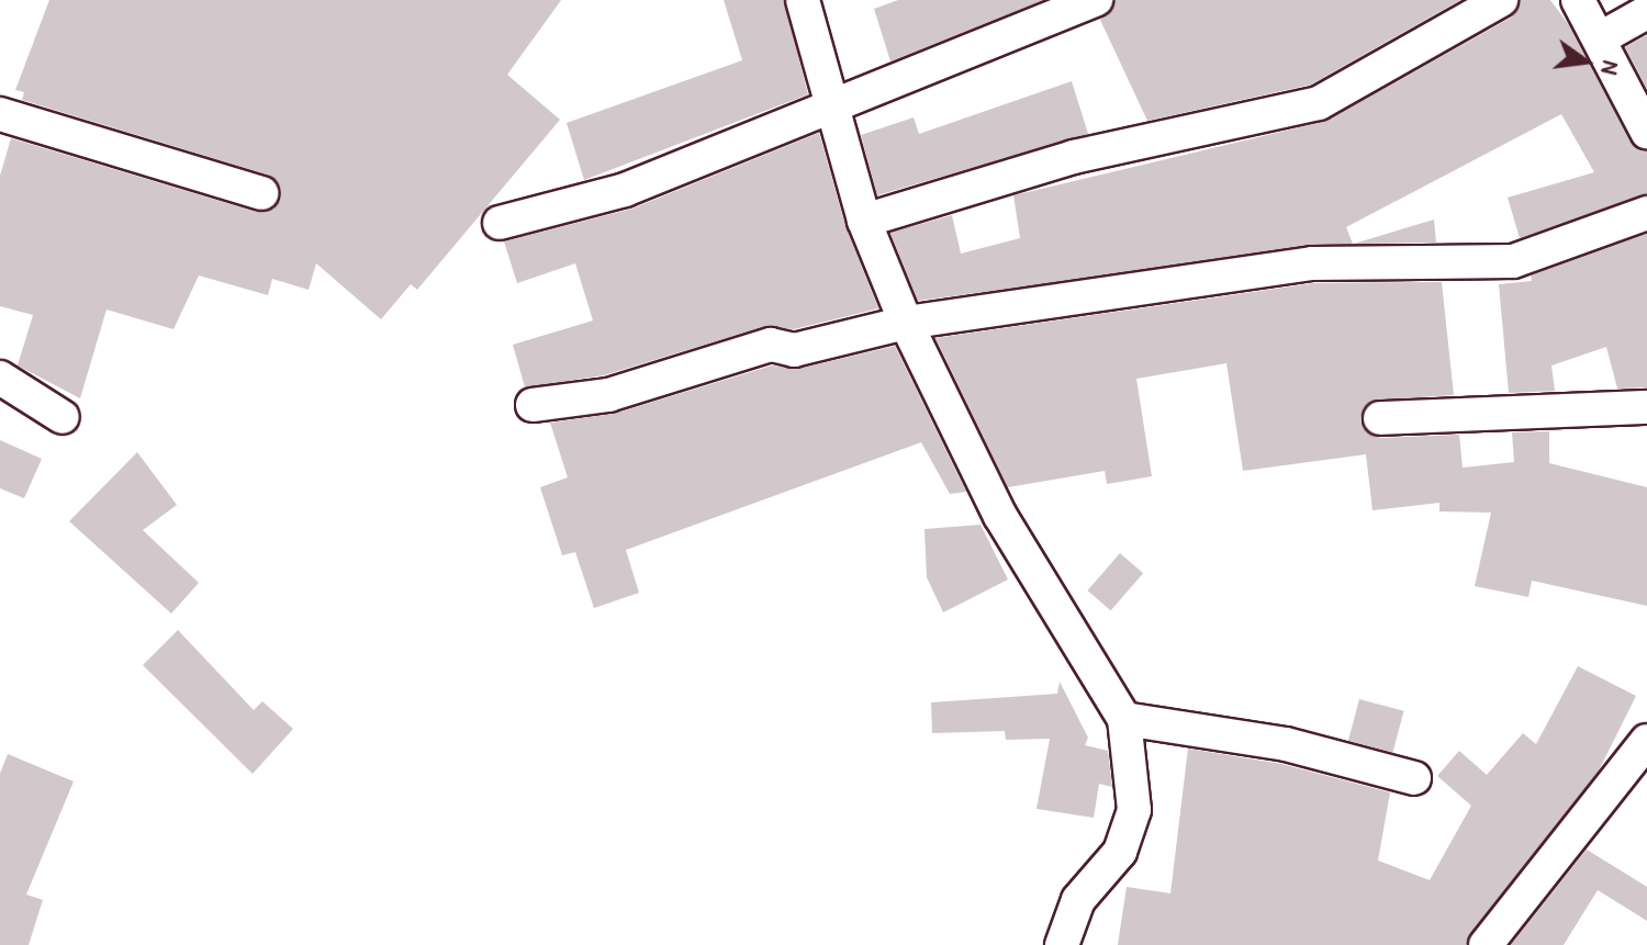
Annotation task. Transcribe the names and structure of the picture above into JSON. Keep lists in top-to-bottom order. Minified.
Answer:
{"north":"right"}
